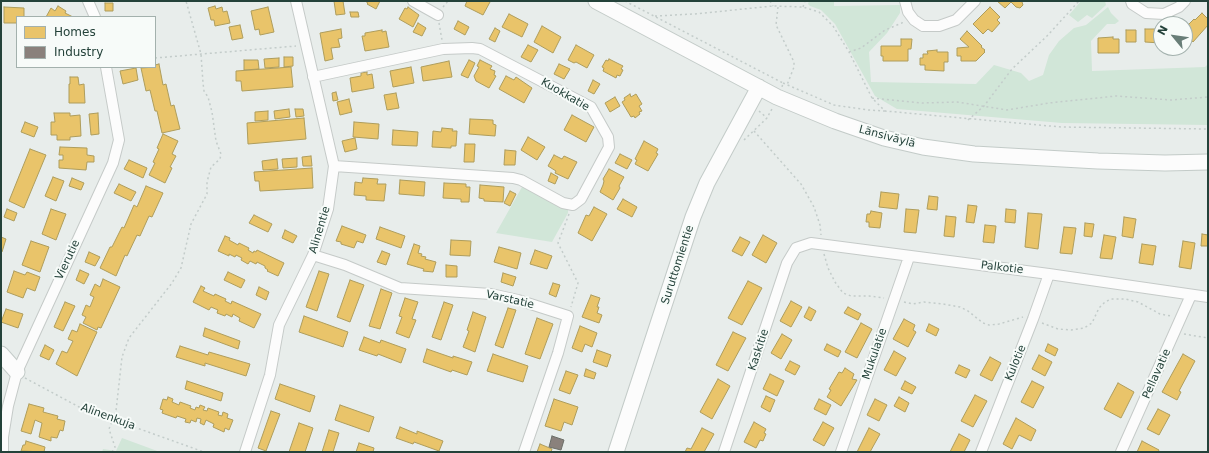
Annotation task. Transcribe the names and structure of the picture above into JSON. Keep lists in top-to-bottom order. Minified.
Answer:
{"streets":{"main road":["Länsiväylä","Suruttomientie"],"street":["Kuokkatie","Alinentie","Vierutie","Palkotie","Varstatie","Kaskitie","Mukulatie","Kulotie","Pellavatie"],"path":["Alinenkuja"]},"crossings":[["Kuokkatie","Alinentie"],["Länsiväylä","Suruttomientie"],["Alinentie","Varstatie"],["Vierutie","Alinenkuja"],["Palkotie","Kaskitie"],["Palkotie","Mukulatie"],["Palkotie","Kulotie"],["Palkotie","Pellavatie"]],"legend":["Homes","Industry"],"north":"top left"}
